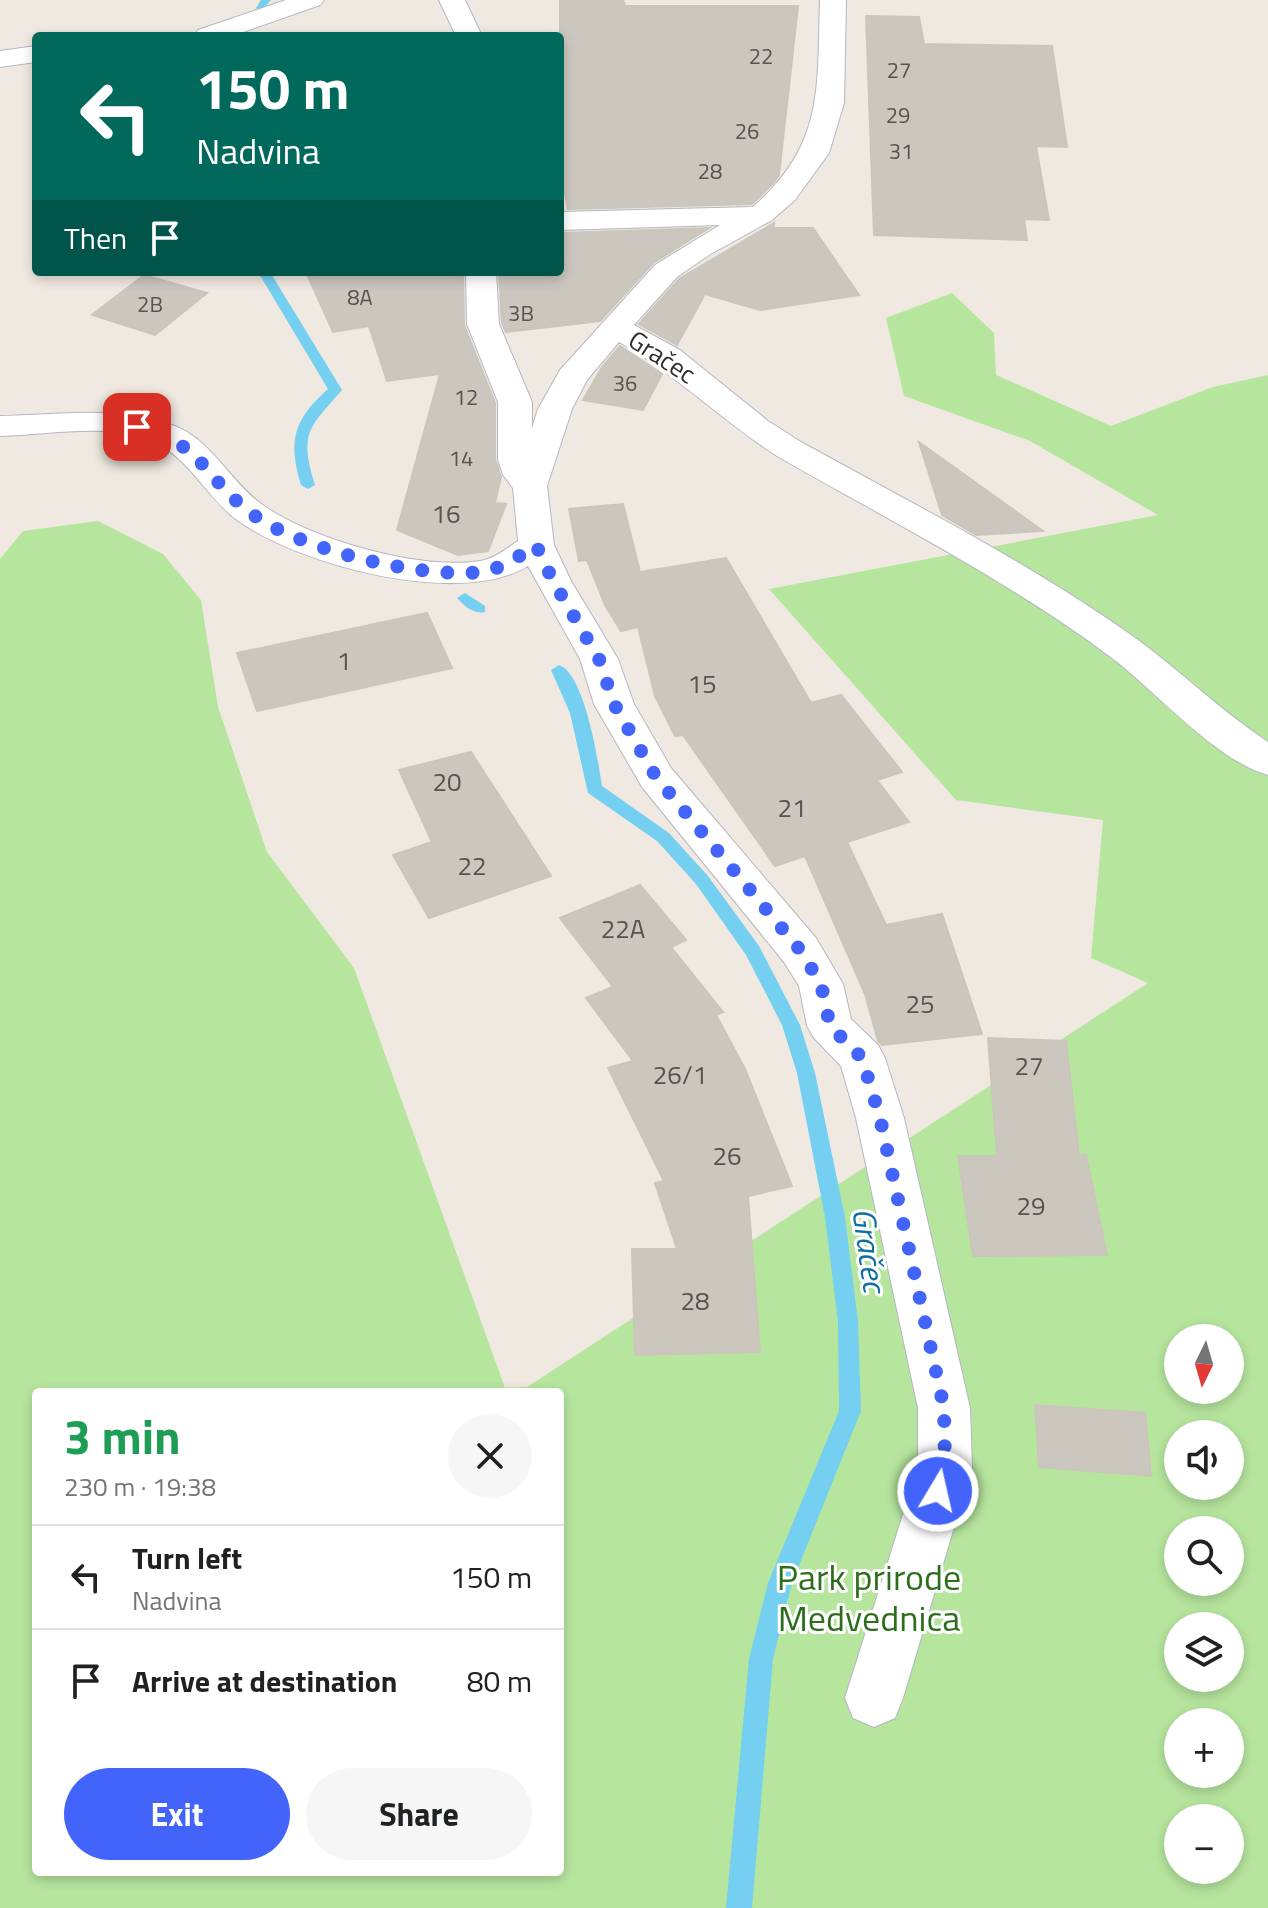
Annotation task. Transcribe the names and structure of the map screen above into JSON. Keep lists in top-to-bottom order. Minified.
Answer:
{"streets":{"street":["Gračec"]},"water":["Gračec"],"parks":["Park prirode Medvednica"],"house_numbers":["22","27","29","26","31","28","8A","2B","3B","36","12","14","16","1","15","20","21","22","22A","25","27","26/1","26","29","28"],"north":"bottom","page":{"turn":["150 m","Nadvina"],"then":"Then","map_buttons":["+","−"],"heading":["3 min","230 m · 19:38"],"list":[{"name":"Turn left","note":"Nadvina","value":"150 m"},{"name":"Arrive at destination","value":"80 m"}],"buttons":["Exit","Share"]}}
